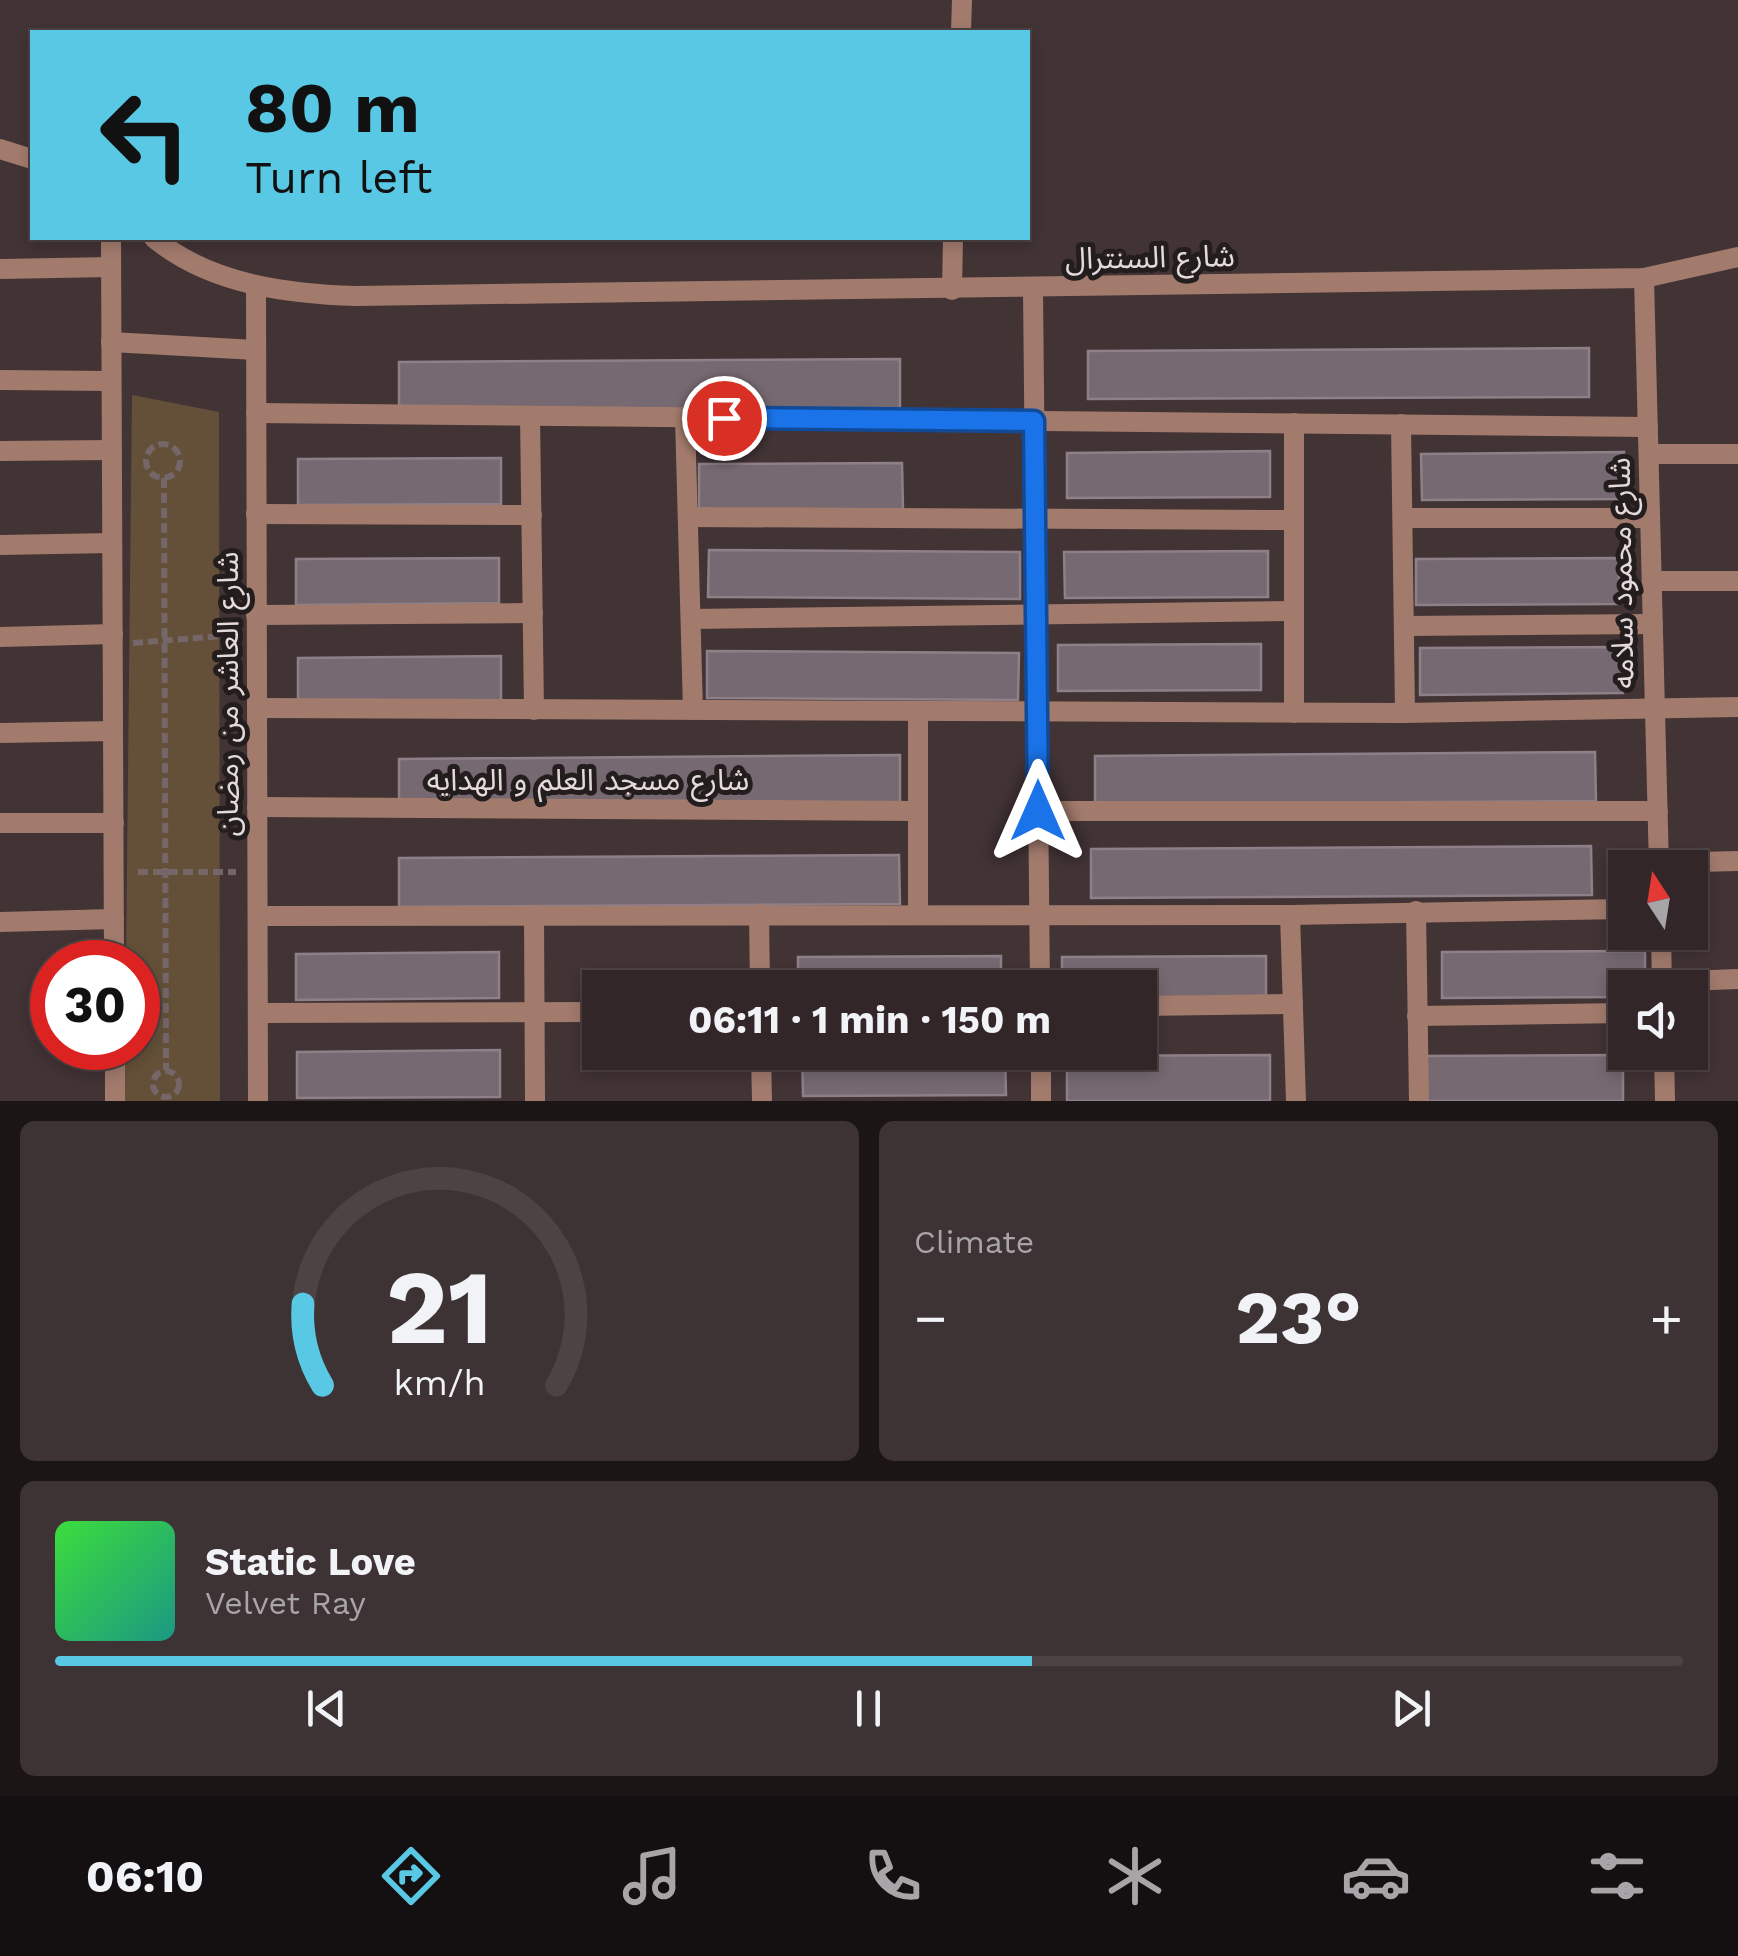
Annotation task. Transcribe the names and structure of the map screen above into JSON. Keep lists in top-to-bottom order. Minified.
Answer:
{"streets":{"street":["شارع السنترال","شارع محمود سلامه","شارع العاشر من رمضان","شارع مسجد العلم و الهدايه"]},"crossings":[["شارع السنترال","شارع محمود سلامه"],["شارع السنترال","شارع العاشر من رمضان"],["شارع العاشر من رمضان","شارع مسجد العلم و الهدايه"]],"north":"top","page":{"turn":["80 m","Turn left"],"limit":"30","trip":"06:11 · 1 min · 150 m","tile":"Climate","heat":["−","23°","+"],"song":["Static Love","Velvet Ray"],"tabs":"06:10","gauge":["21","km/h"]}}
